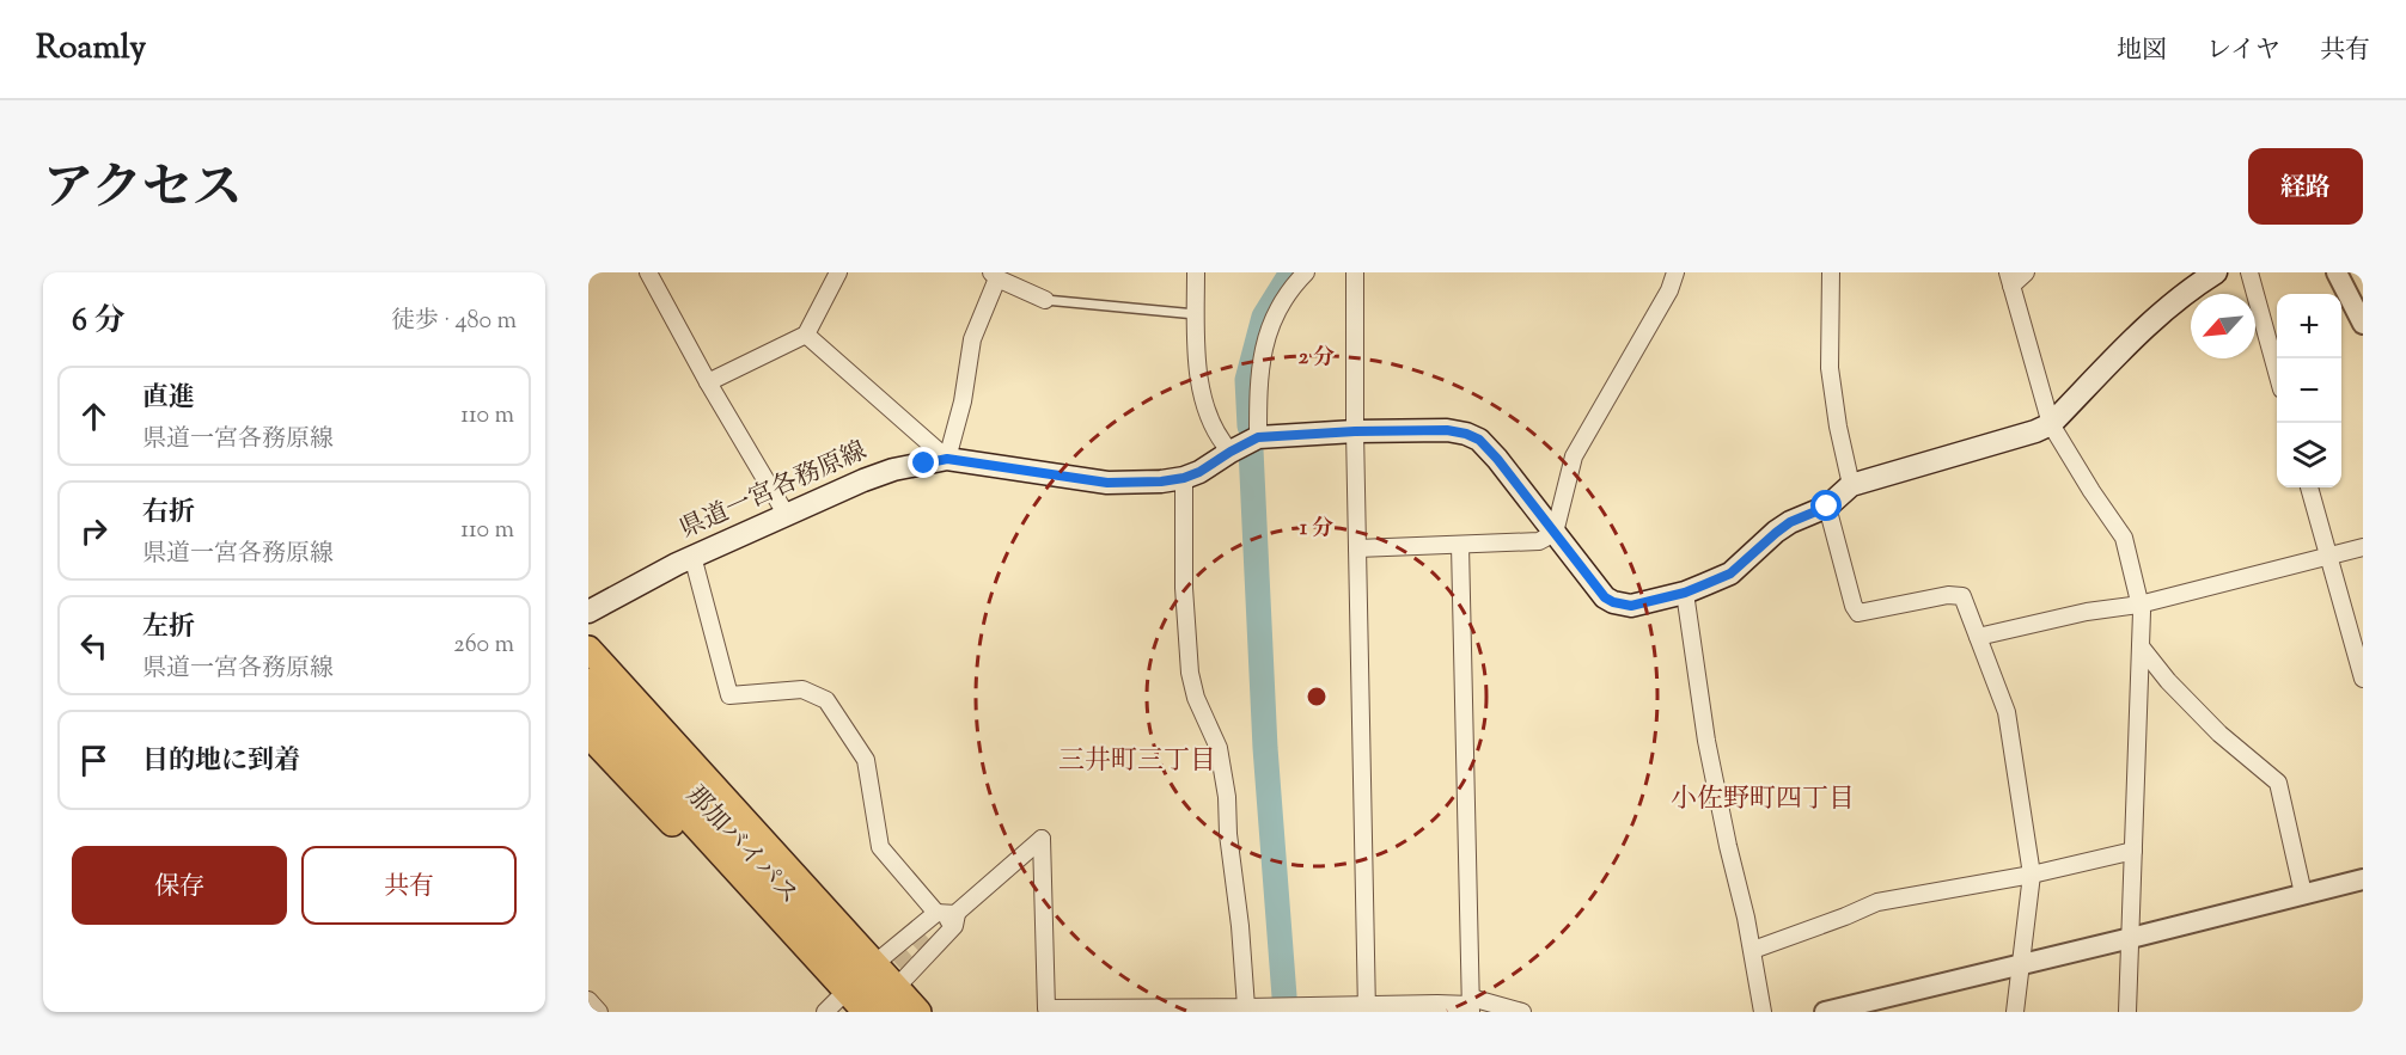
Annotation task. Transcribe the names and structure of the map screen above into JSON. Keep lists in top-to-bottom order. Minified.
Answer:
{"streets":{"highway":["那加バイパス"],"main road":["県道一宮各務原線"]},"districts":["三井町三丁目","小佐野町四丁目"],"north":"bottom left","page":{"header":"Roamly","nav":["地図","レイヤ","共有"],"title":"アクセス","buttons":["経路",["保存","共有"]],"heading":["6 分","徒歩 · 480 m"],"map_buttons":["+","−"],"list":[["直進","県道一宮各務原線","110 m"],["右折","県道一宮各務原線","110 m"],["左折","県道一宮各務原線","260 m"],"目的地に到着"]},"rings":["2 分","1 分"]}
